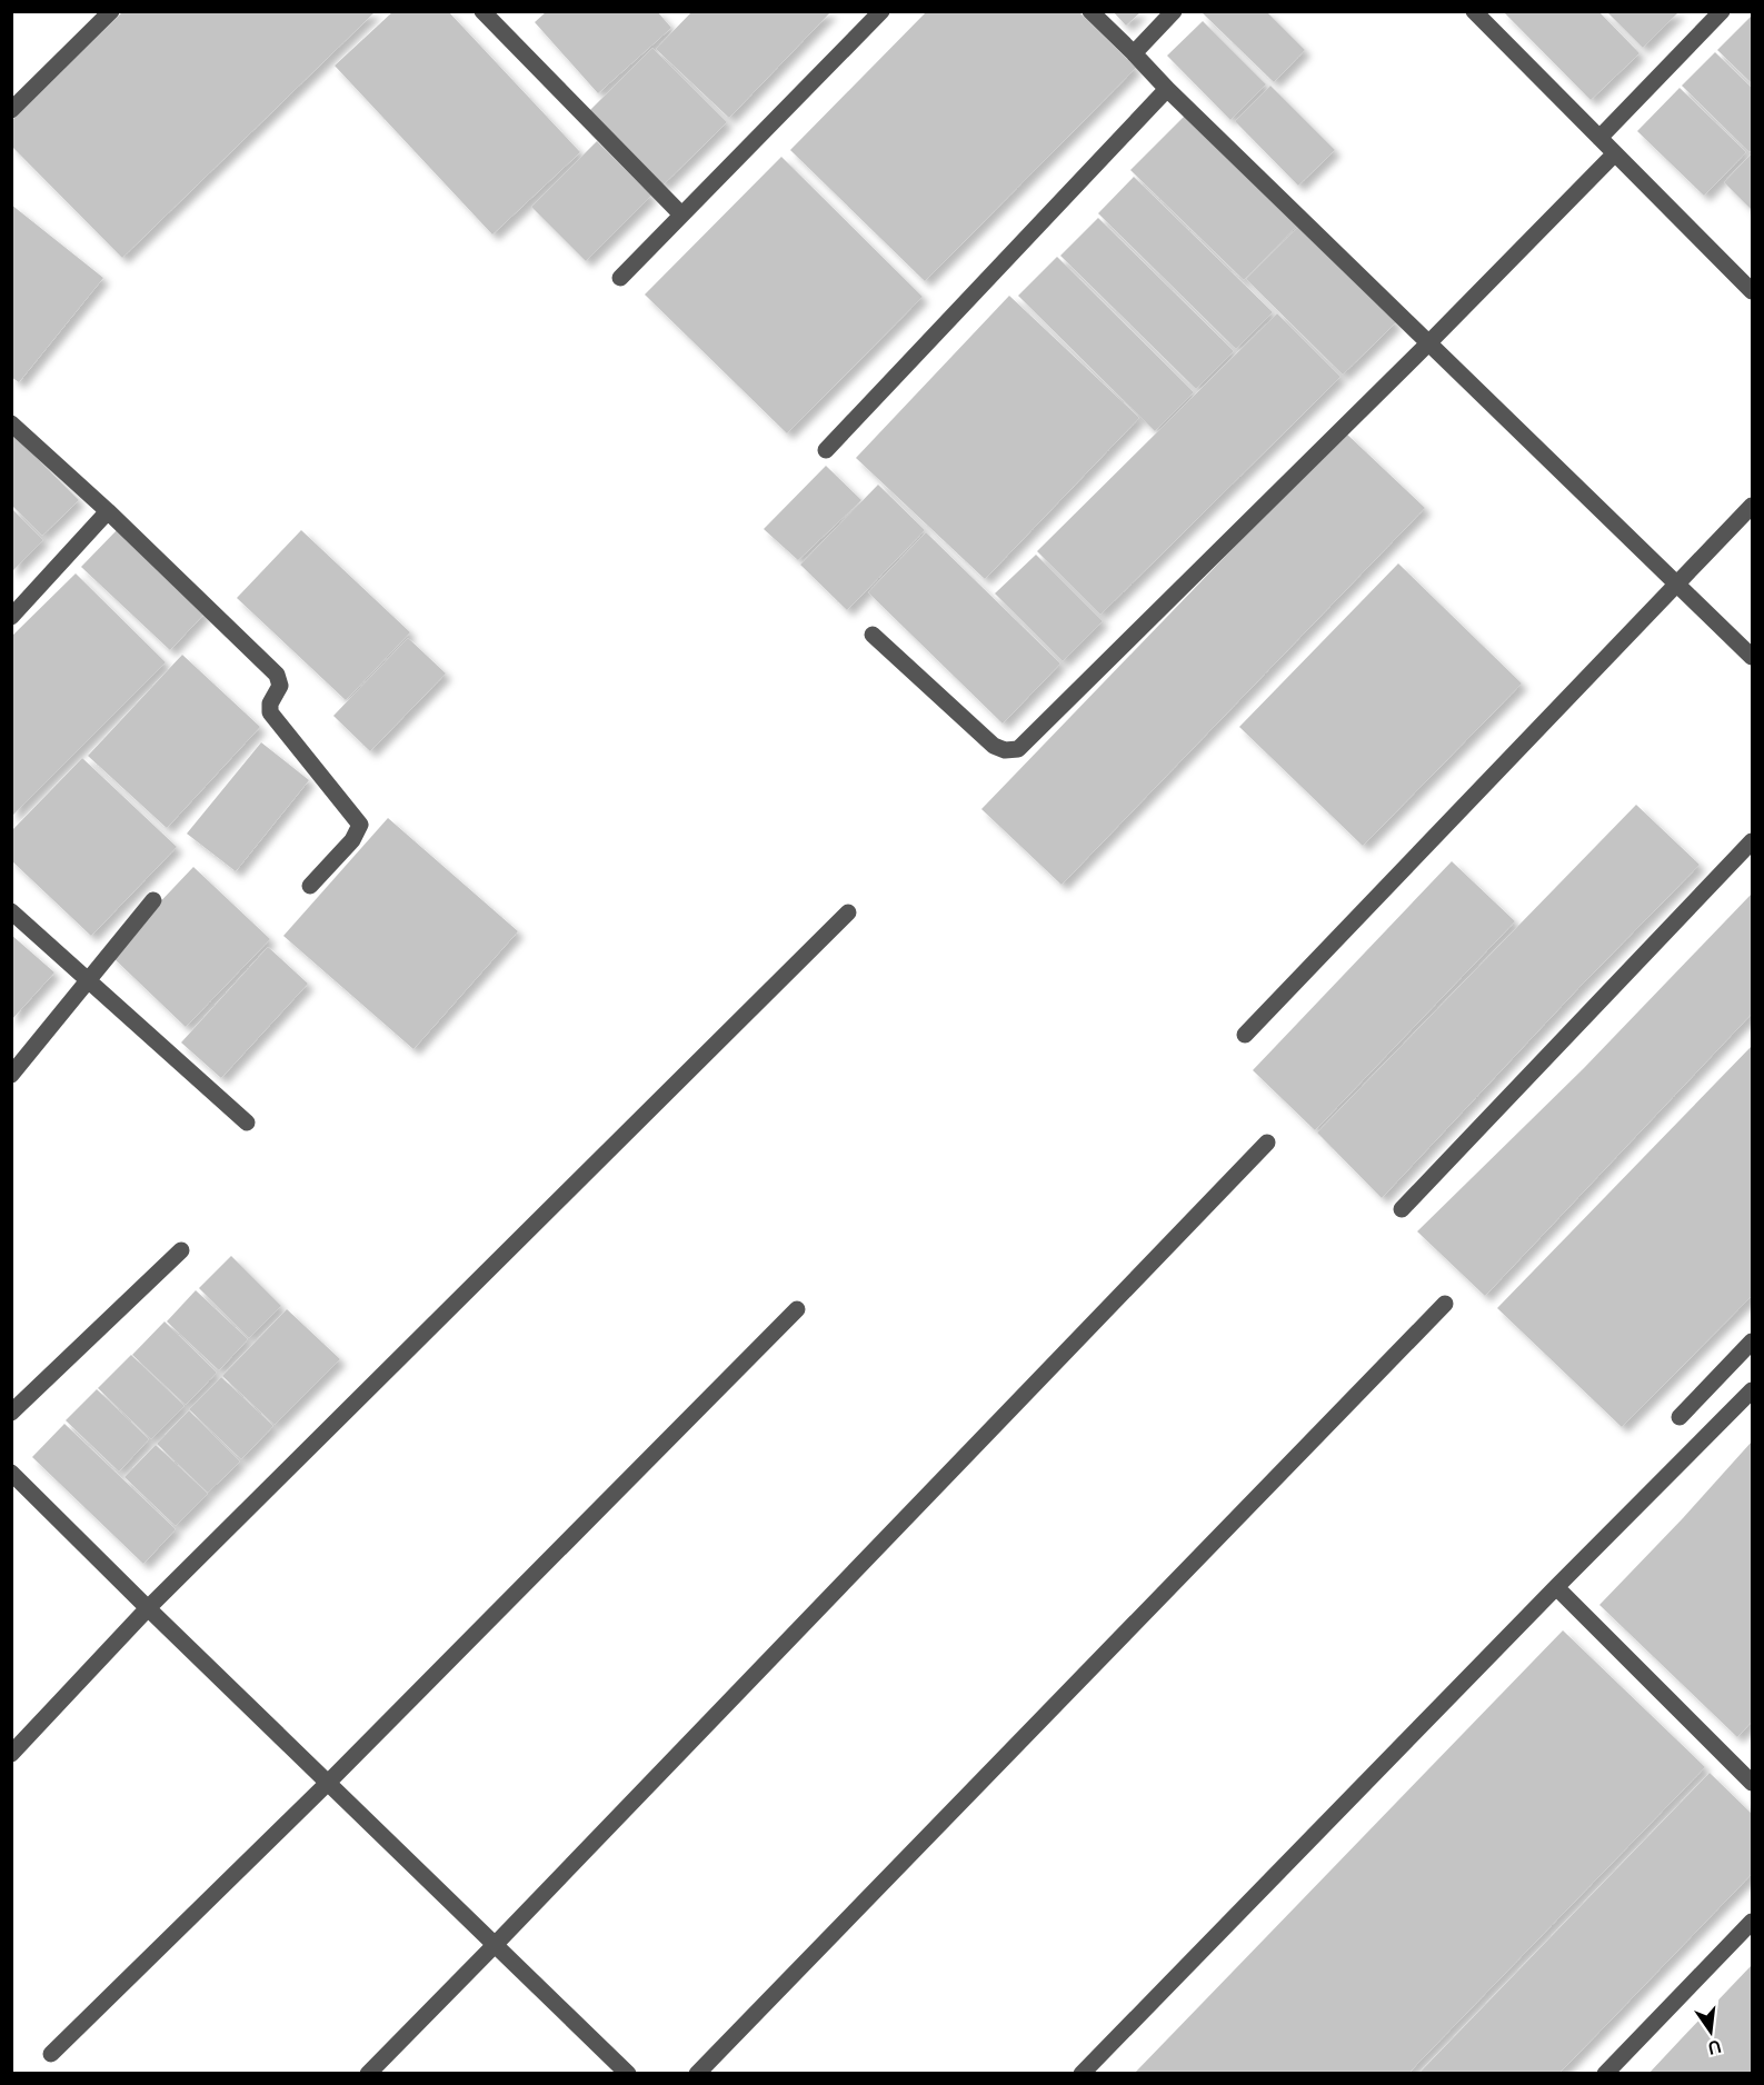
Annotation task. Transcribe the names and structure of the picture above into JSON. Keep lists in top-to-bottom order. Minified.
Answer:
{"north":"bottom"}
